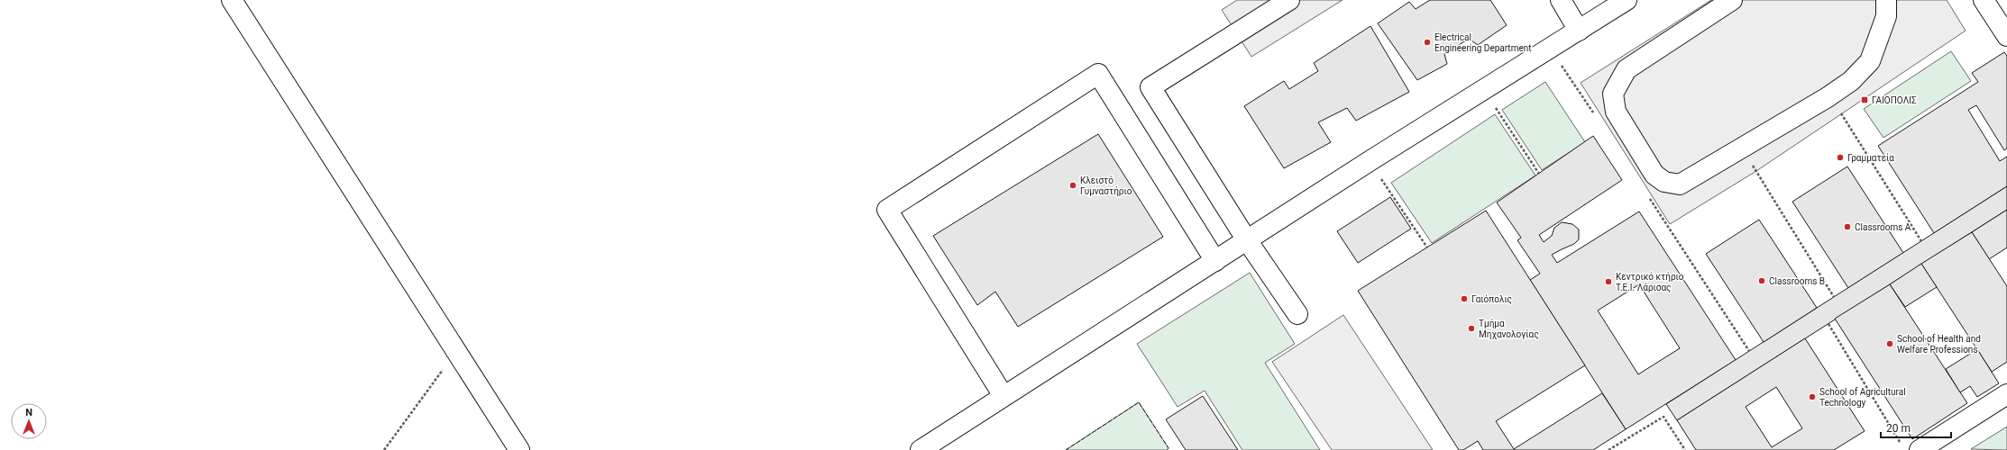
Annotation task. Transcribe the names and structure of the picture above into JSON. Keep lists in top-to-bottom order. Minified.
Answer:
{"places":{"other":["Electrical Engineering Department","Γραμματεία","Κλειστό Γυμναστήριο","Classrooms A","Classrooms B","Κεντρικό κτήριο Τ.Ε.Ι. Λάρισας","Γαιόπολις","Τμήμα Μηχανολογίας","School of Health and Welfare Professions","School of Agricultural Technology"],"transit":["ΓΑΙΟΠΟΛΙΣ"]},"scale_bar":"20 m","north":"top"}
